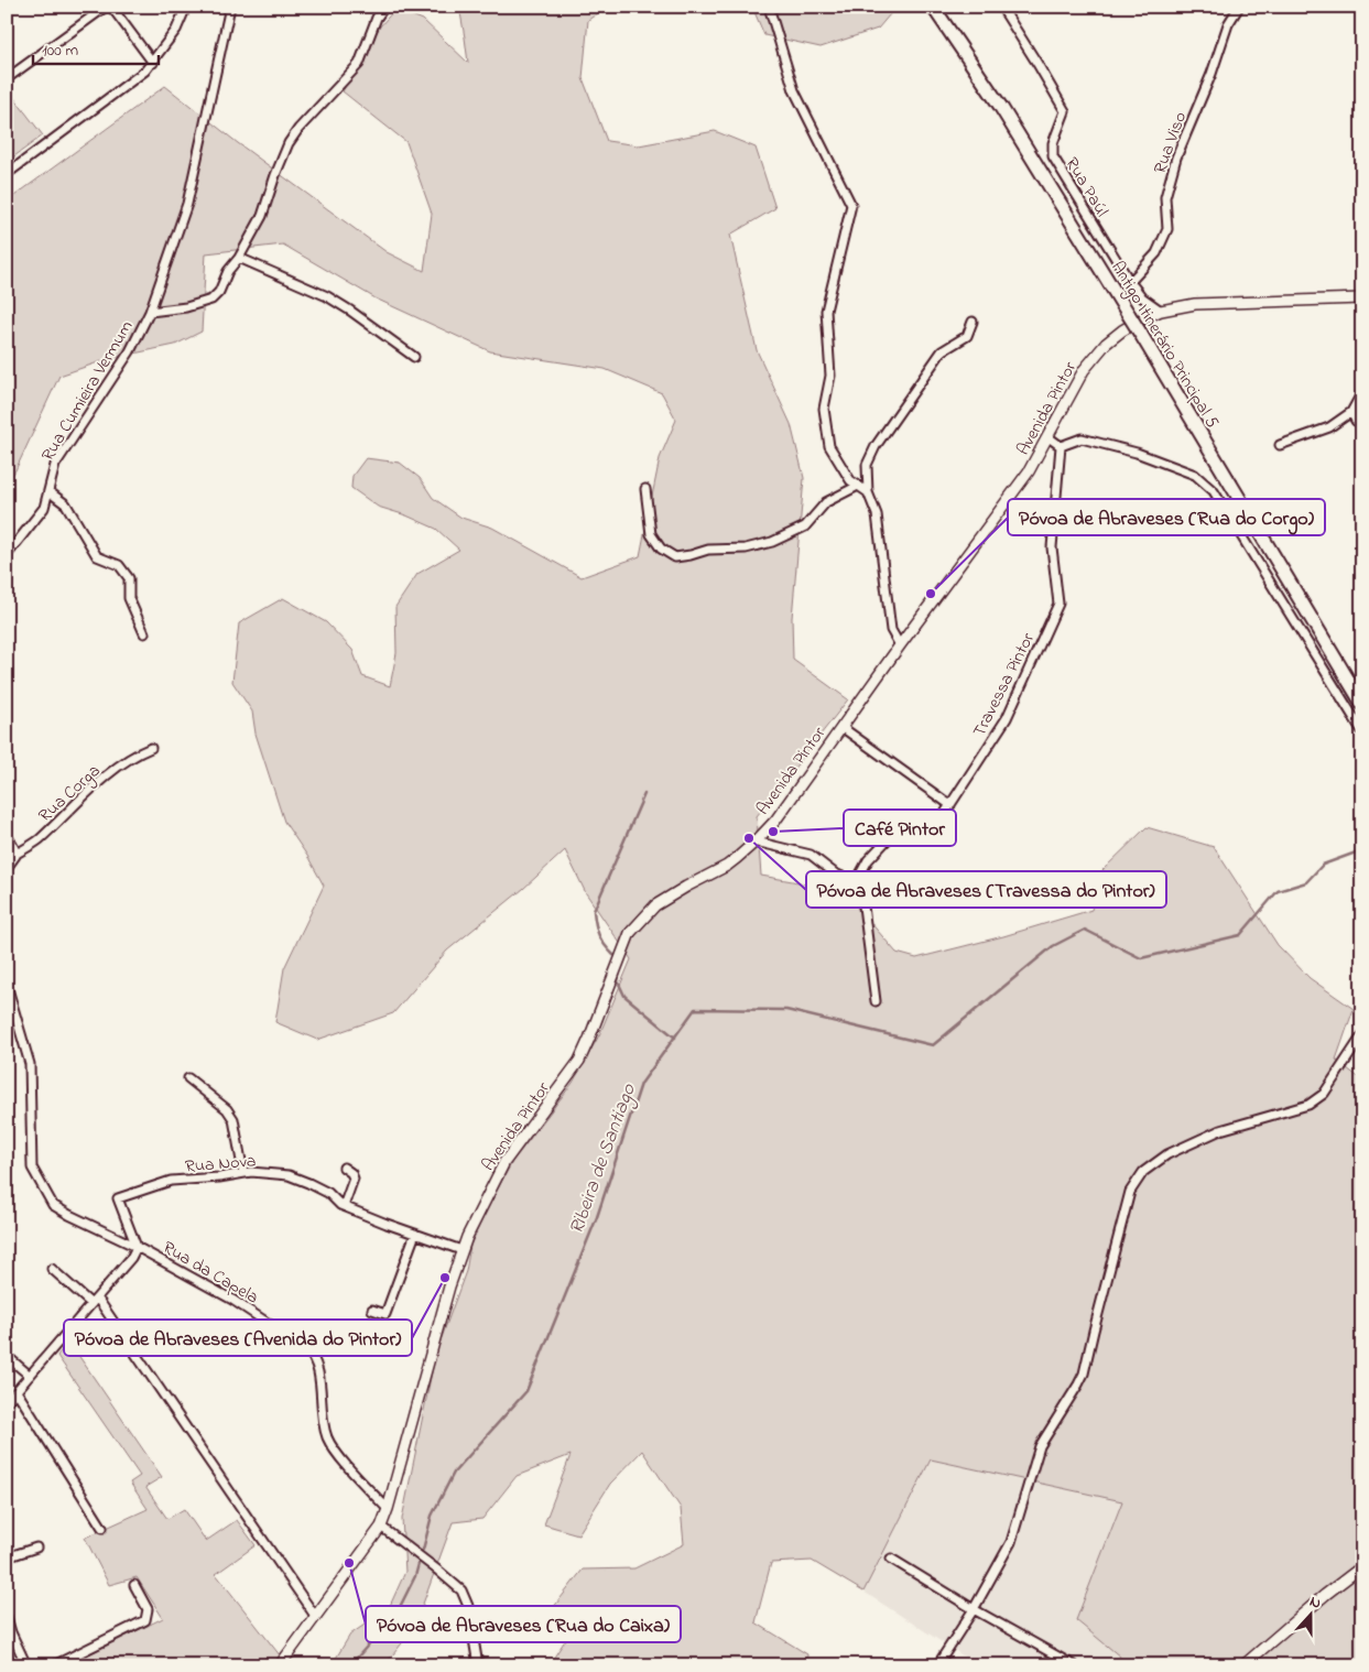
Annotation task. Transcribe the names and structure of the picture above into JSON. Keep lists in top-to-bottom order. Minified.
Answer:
{"streets":{"highway":["Antigo Itinerário Principal 5"],"street":["Rua Viso","Rua Paúl","Rua Cumieira Vermum","Avenida Pintor","Travessa Pintor","Rua Corga","Rua Nova","Rua da Capela"]},"crossings":[["Rua Viso","Rua Paúl"],["Rua Paúl","Avenida Pintor"],["Avenida Pintor","Rua Nova"],["Avenida Pintor","Rua da Capela"],["Rua Nova","Rua da Capela"]],"water":["Ribeira de Santiago"],"places":["Póvoa de Abraveses (Rua do Corgo)","Café Pintor","Póvoa de Abraveses (Travessa do Pintor)","Póvoa de Abraveses (Avenida do Pintor)","Póvoa de Abraveses (Rua do Caixa)"],"scale_bar":"100 m","north":"top"}
